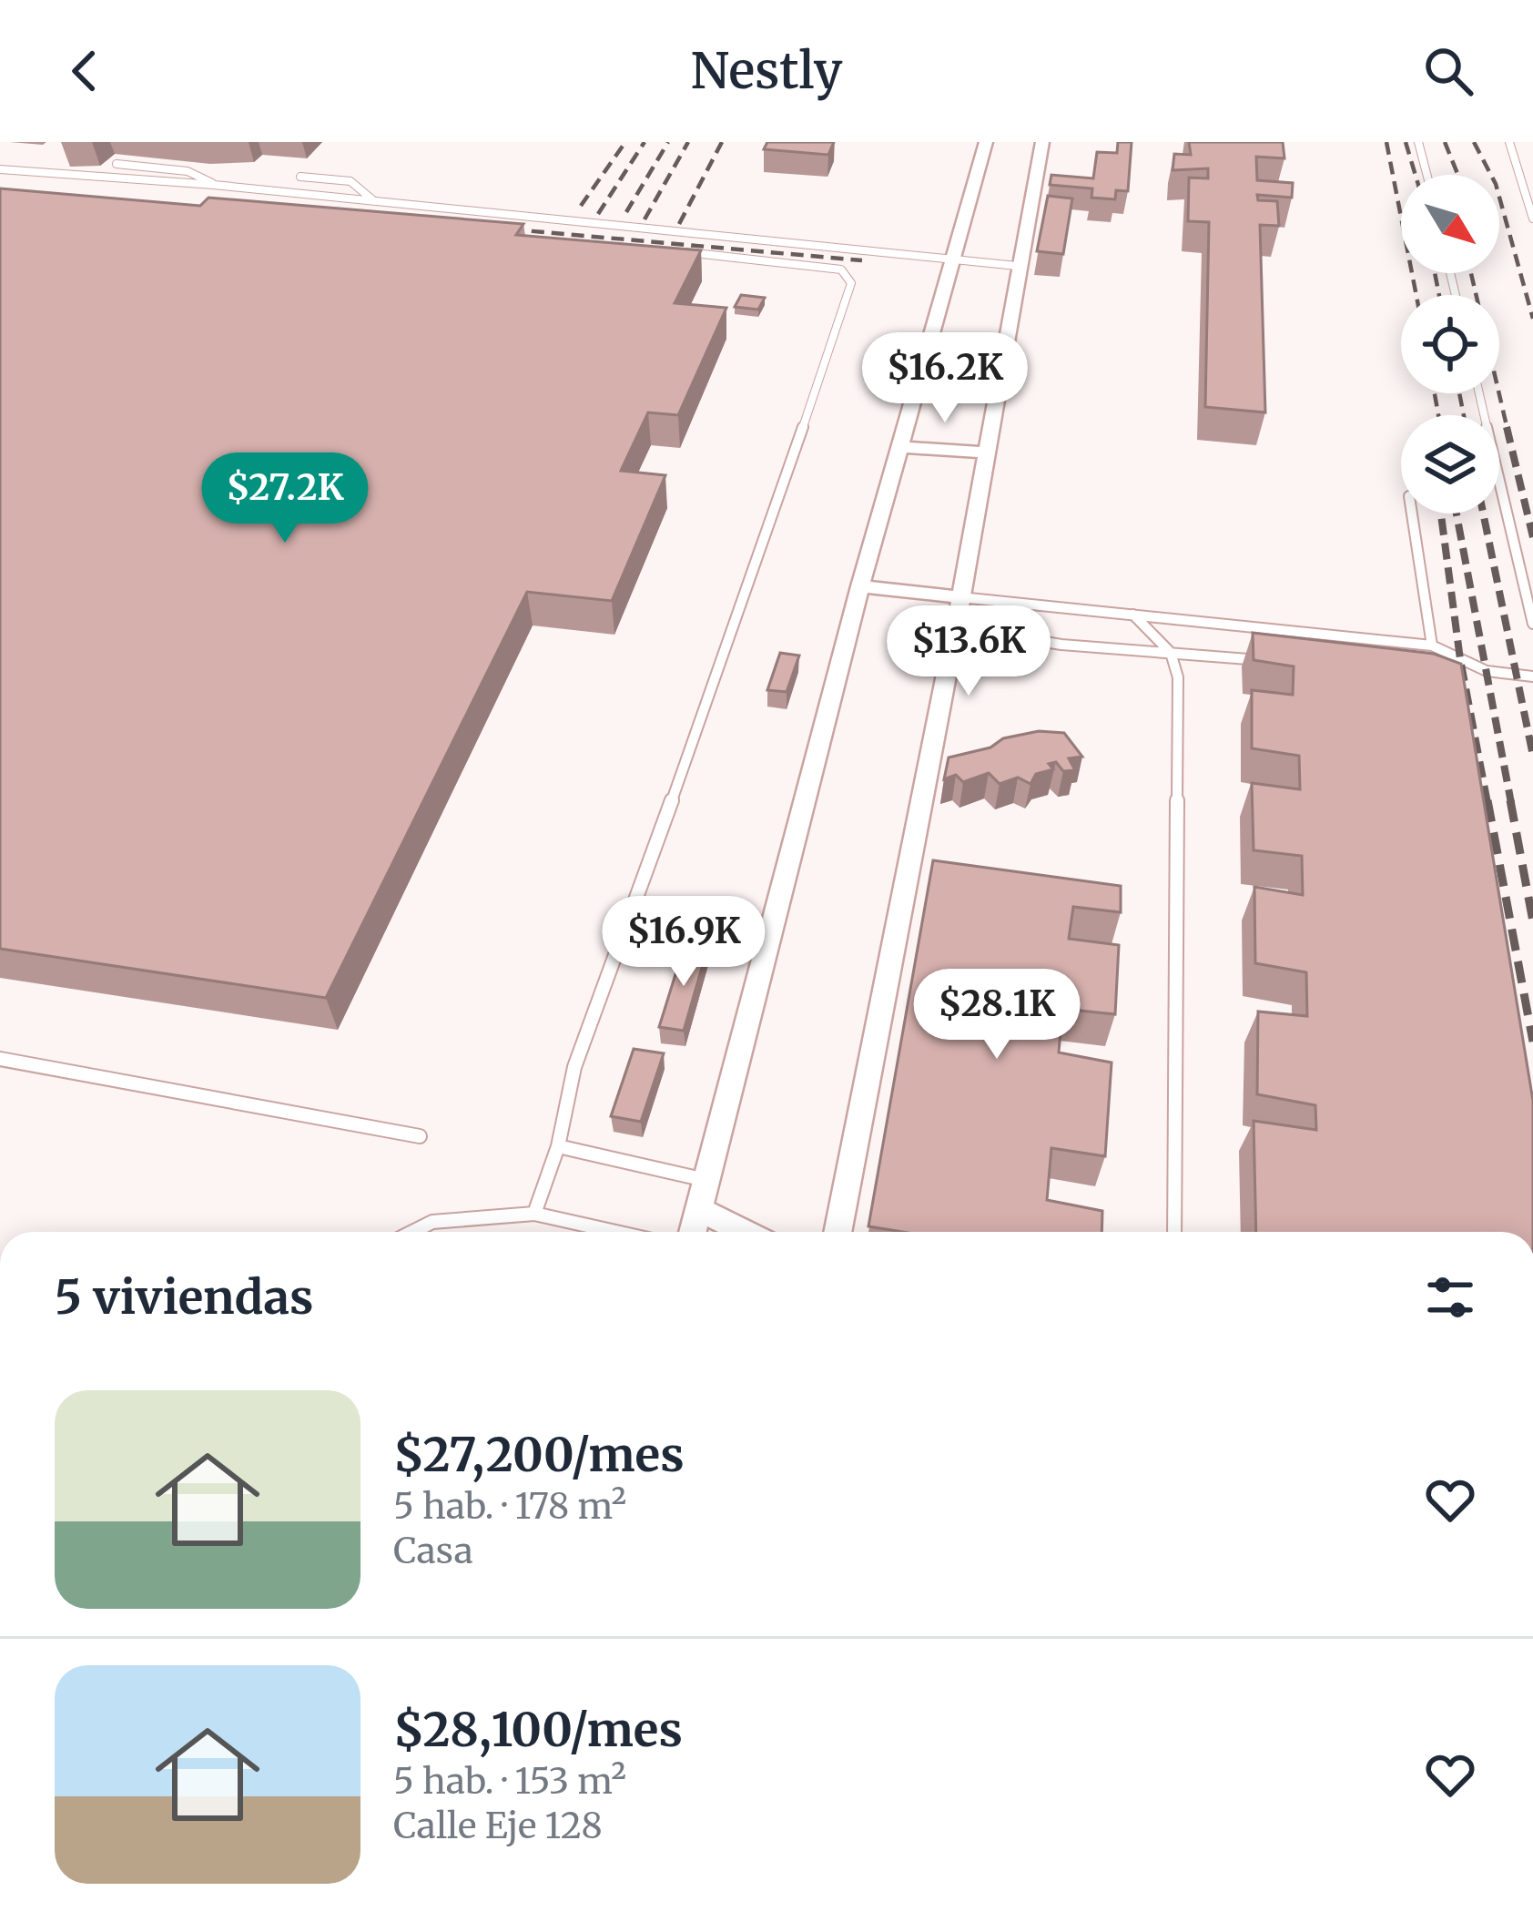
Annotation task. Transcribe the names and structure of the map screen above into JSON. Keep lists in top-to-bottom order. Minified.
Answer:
{"north":"bottom right","page":{"header":"Nestly","price":["$16.2K","$27.2K","$13.6K","$16.9K","$28.1K"],"heading":"5 viviendas","list":[{"name":"$27,200/mes","note":"5 hab. · 178 m² · Casa"},{"name":"$28,100/mes","note":"5 hab. · 153 m² · Calle Eje 128"}]}}
